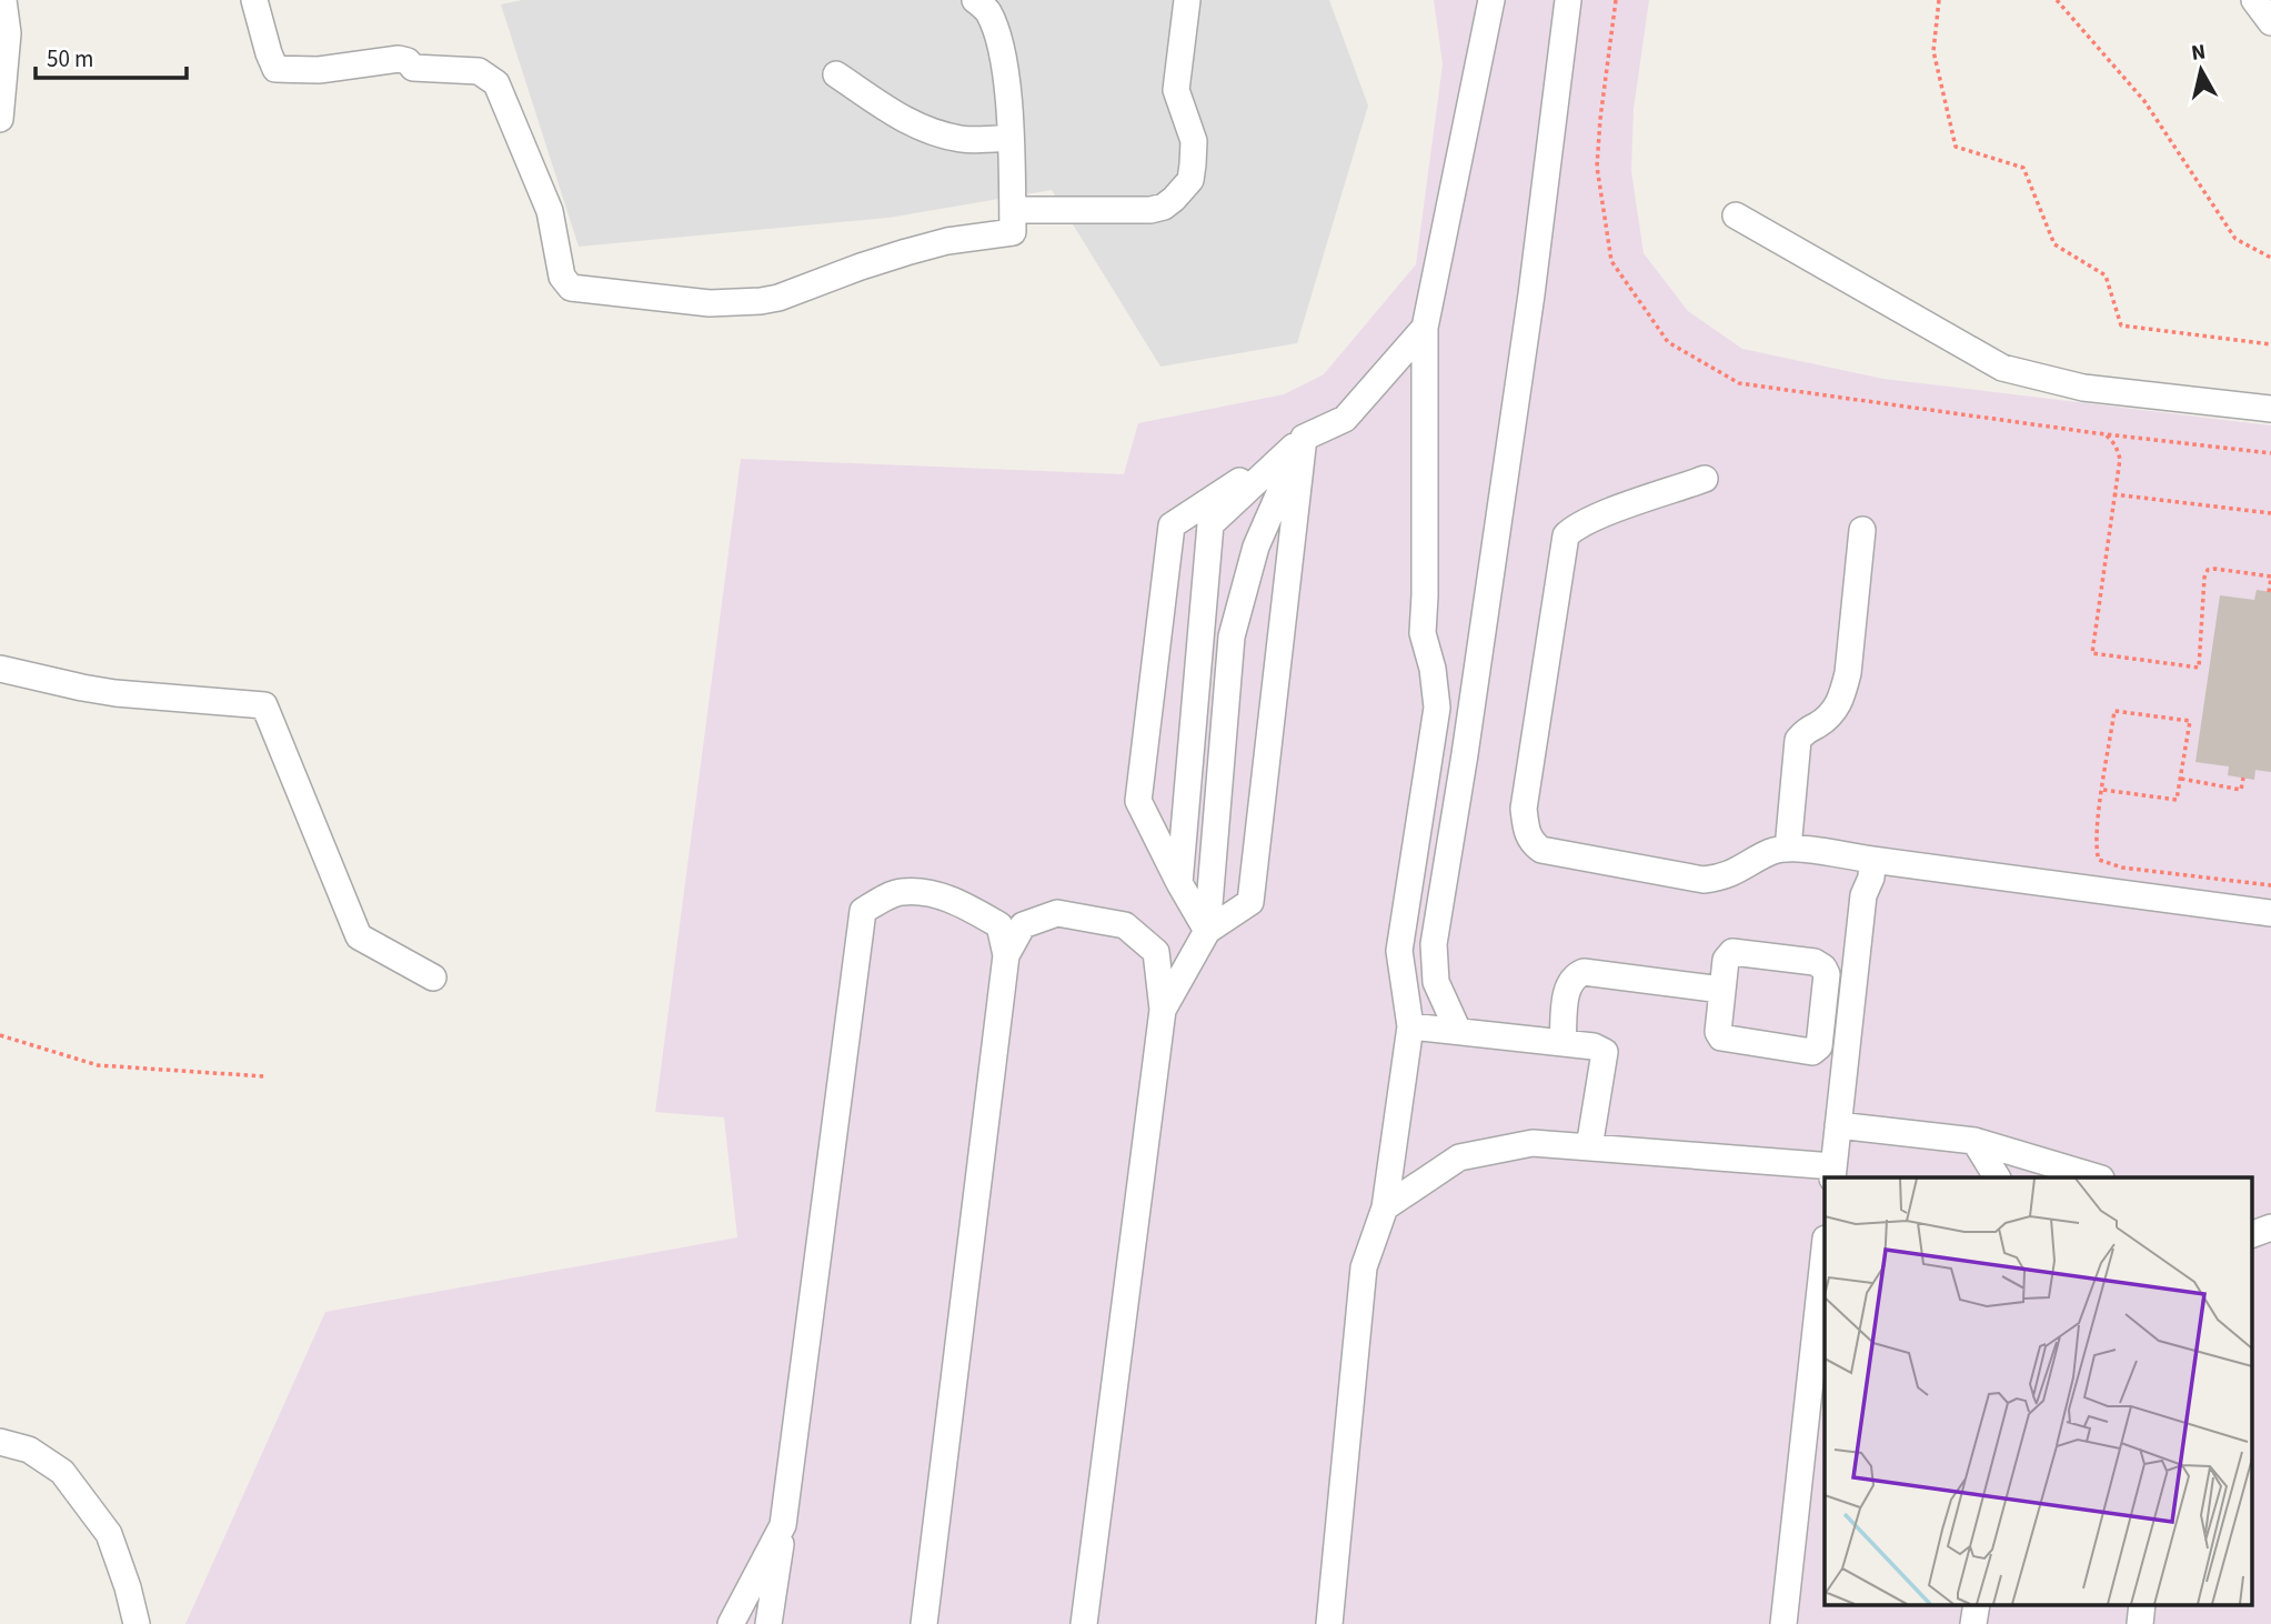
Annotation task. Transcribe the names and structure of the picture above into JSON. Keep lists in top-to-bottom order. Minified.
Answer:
{"scale_bar":"50 m","north":"top"}
